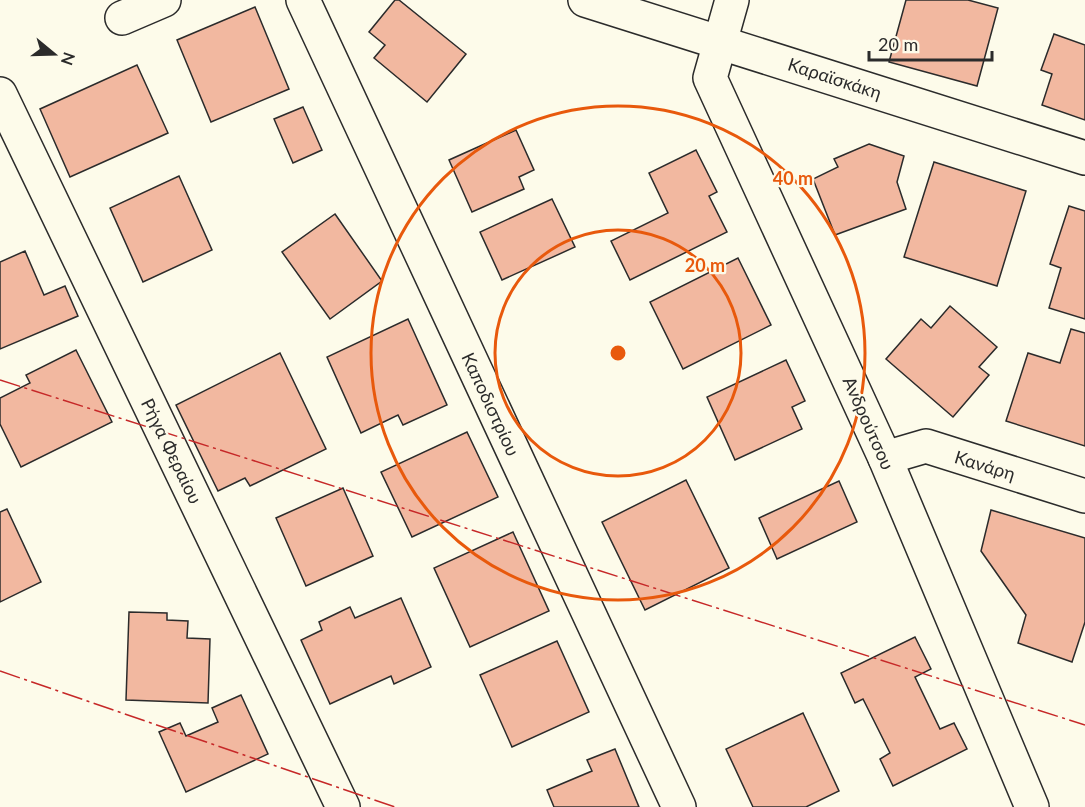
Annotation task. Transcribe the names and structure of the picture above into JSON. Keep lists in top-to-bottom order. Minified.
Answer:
{"streets":{"street":["Καραϊσκάκη","Καποδιστρίου","Ανδρούτσου","Ρήγα Φεραίου","Κανάρη"]},"crossings":[["Καραϊσκάκη","Ανδρούτσου"],["Ανδρούτσου","Κανάρη"]],"scale_bar":"20 m","north":"right","rings":["40 m","20 m"]}
